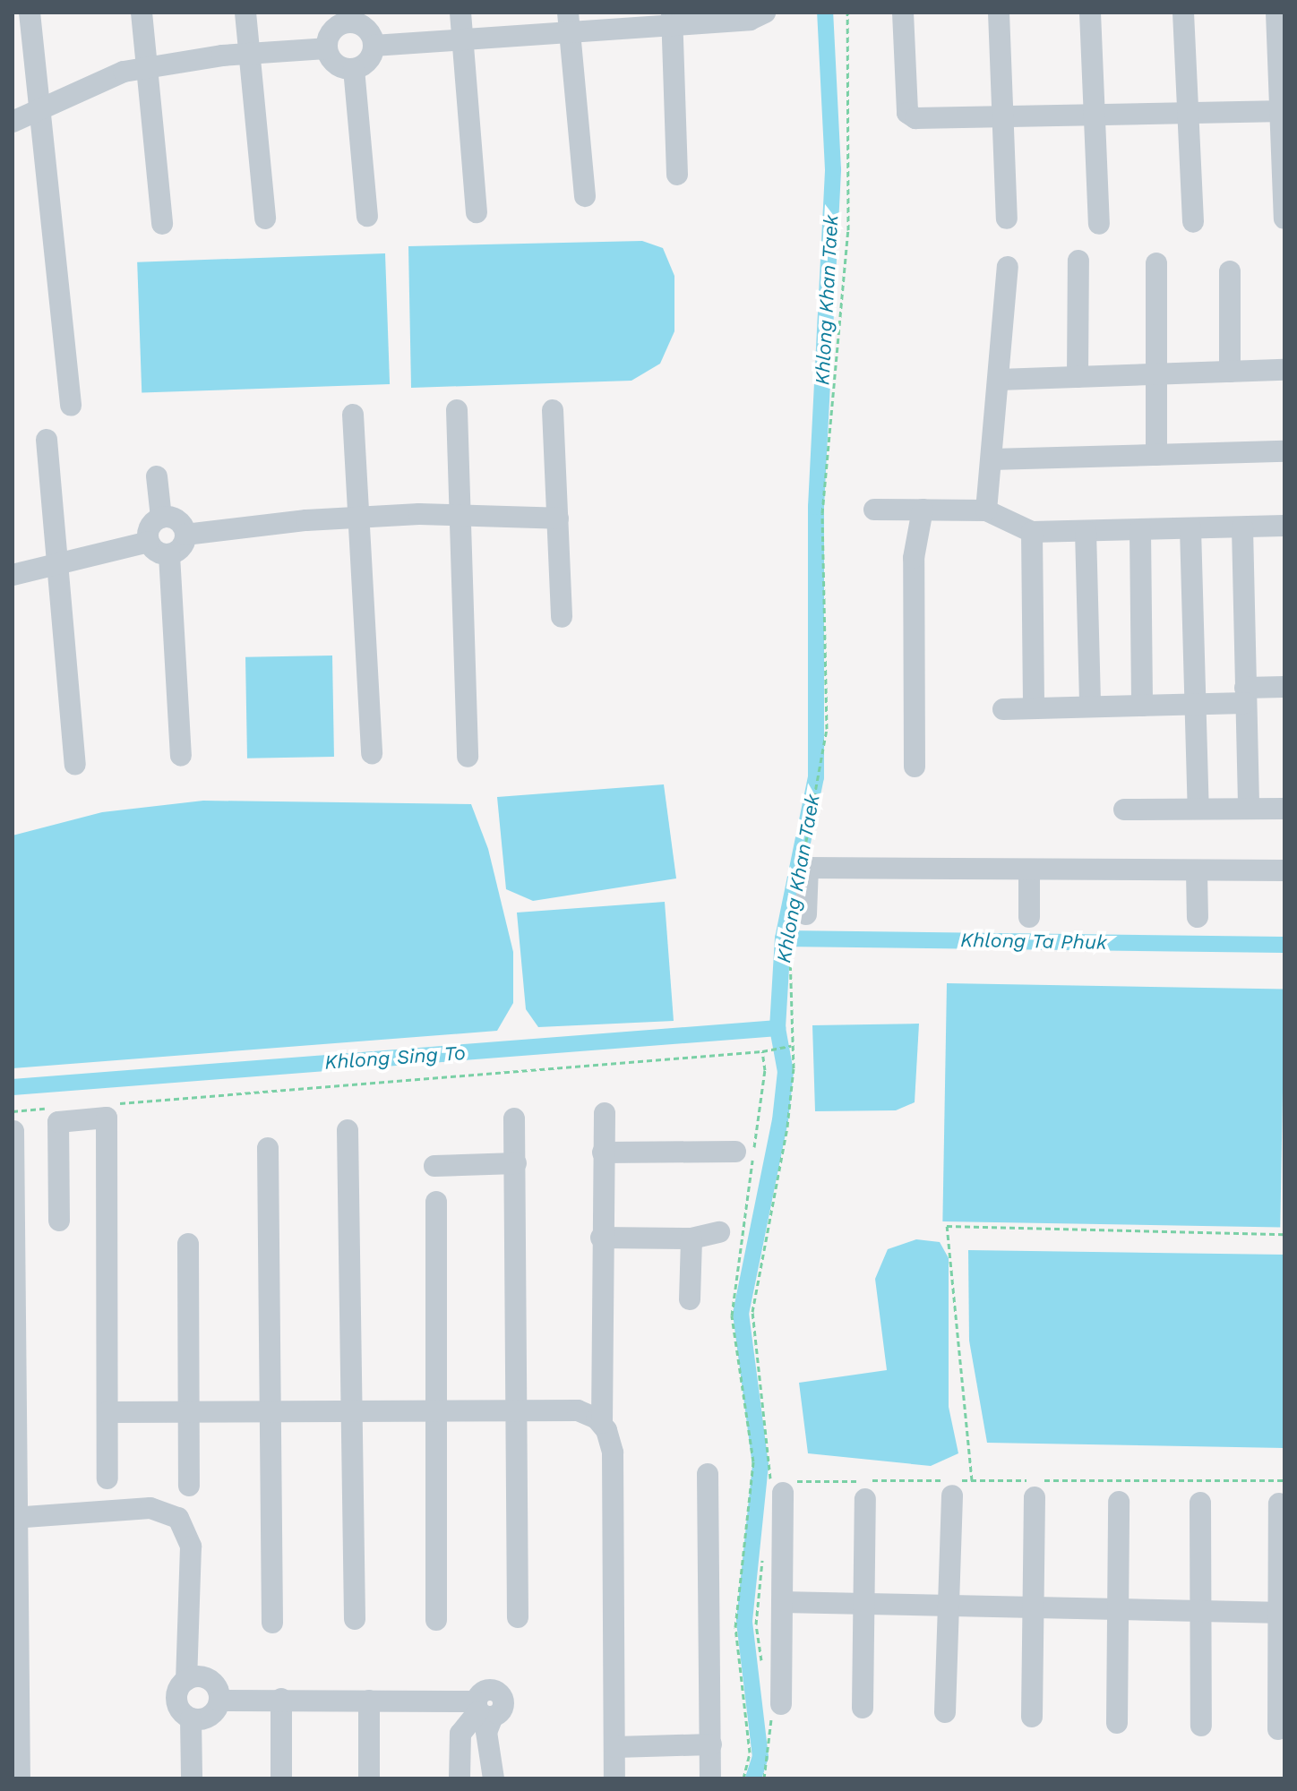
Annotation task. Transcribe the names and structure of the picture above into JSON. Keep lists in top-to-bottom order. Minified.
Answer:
{"water":["Khlong Khan Taek","Khlong Ta Phuk","Khlong Sing To"]}
